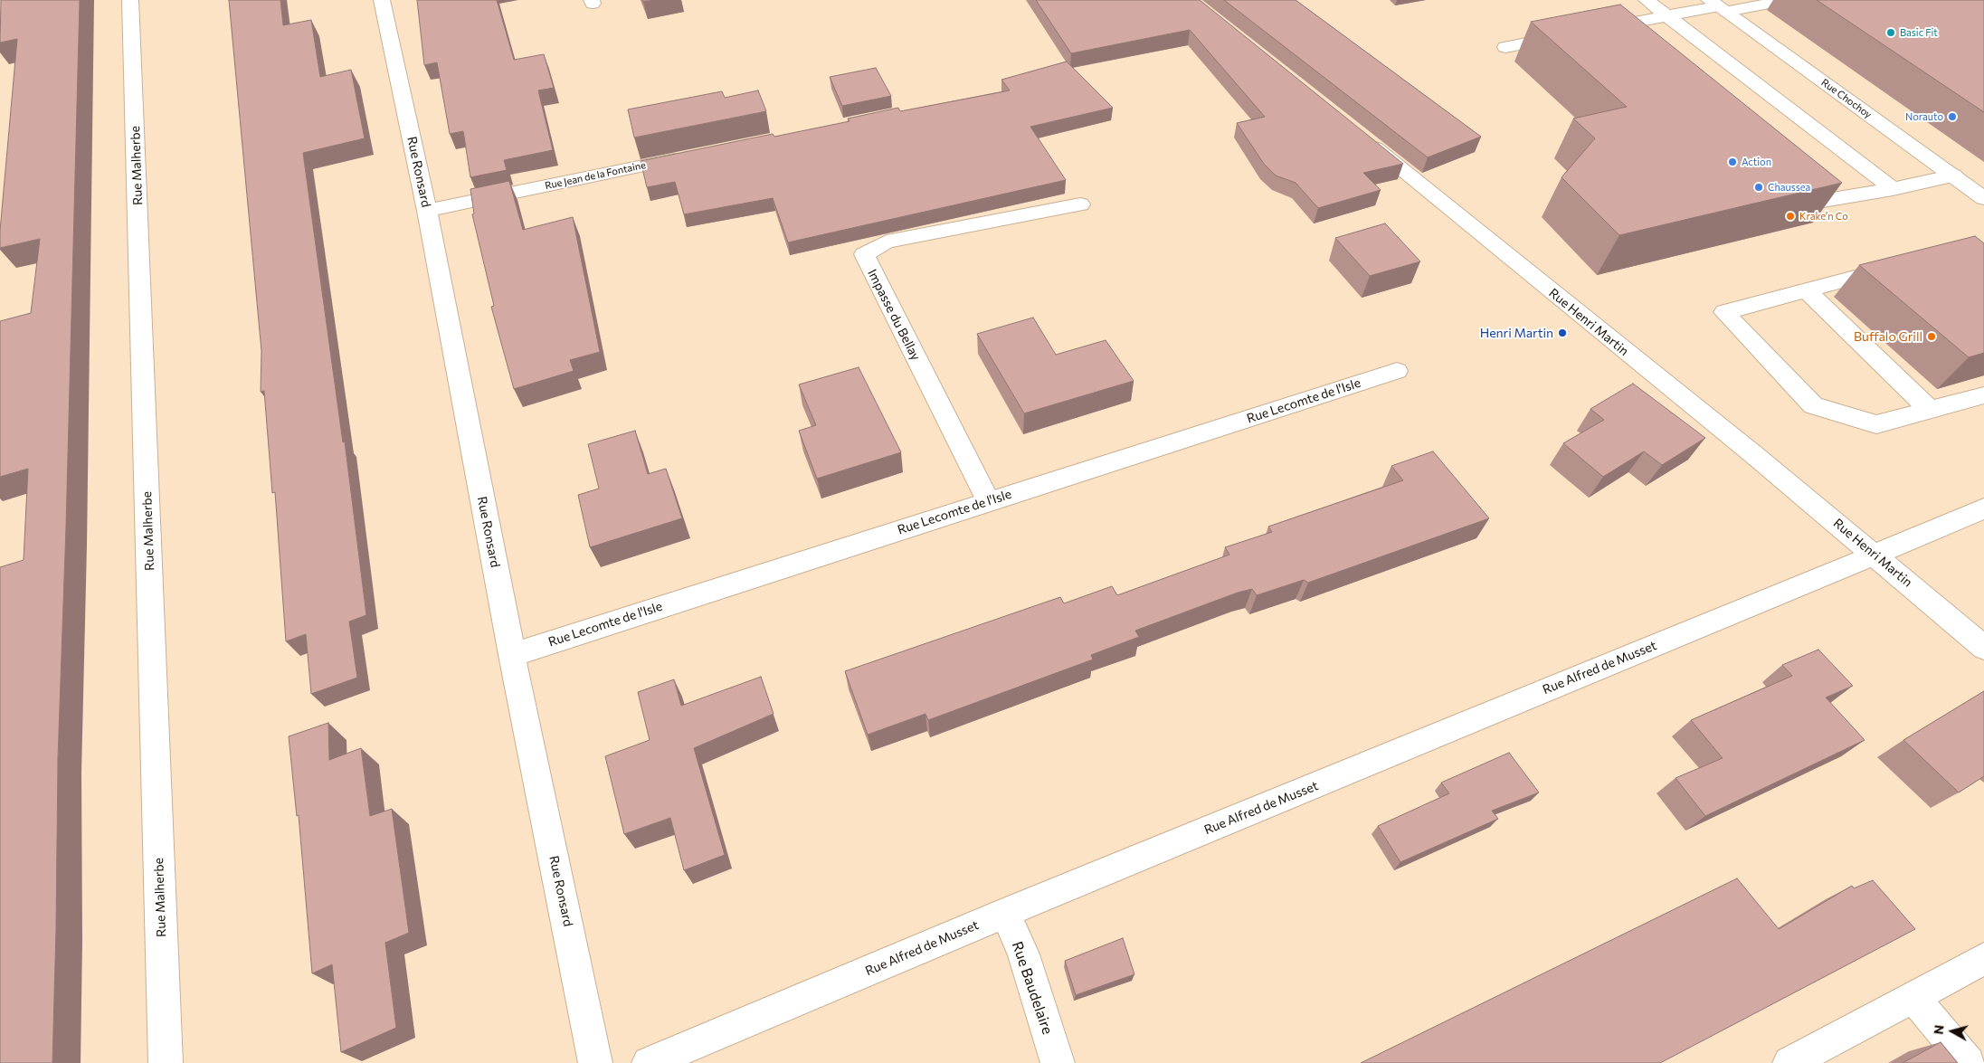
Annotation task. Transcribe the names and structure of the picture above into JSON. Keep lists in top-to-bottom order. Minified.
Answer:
{"streets":{"street":["Rue Chochoy","Rue Malherbe","Rue Ronsard","Rue Jean de la Fontaine","Impasse du Bellay","Rue Henri Martin","Rue Lecomte de l'Isle","Rue Alfred de Musset","Rue Baudelaire"]},"crossings":[["Rue Ronsard","Rue Jean de la Fontaine"],["Rue Ronsard","Rue Lecomte de l'Isle"],["Impasse du Bellay","Rue Lecomte de l'Isle"],["Rue Henri Martin","Rue Alfred de Musset"],["Rue Alfred de Musset","Rue Baudelaire"]],"places":["Basic Fit","Norauto","Action","Chaussea","Krake’n Co","Henri Martin","Buffalo Grill"],"north":"left"}
